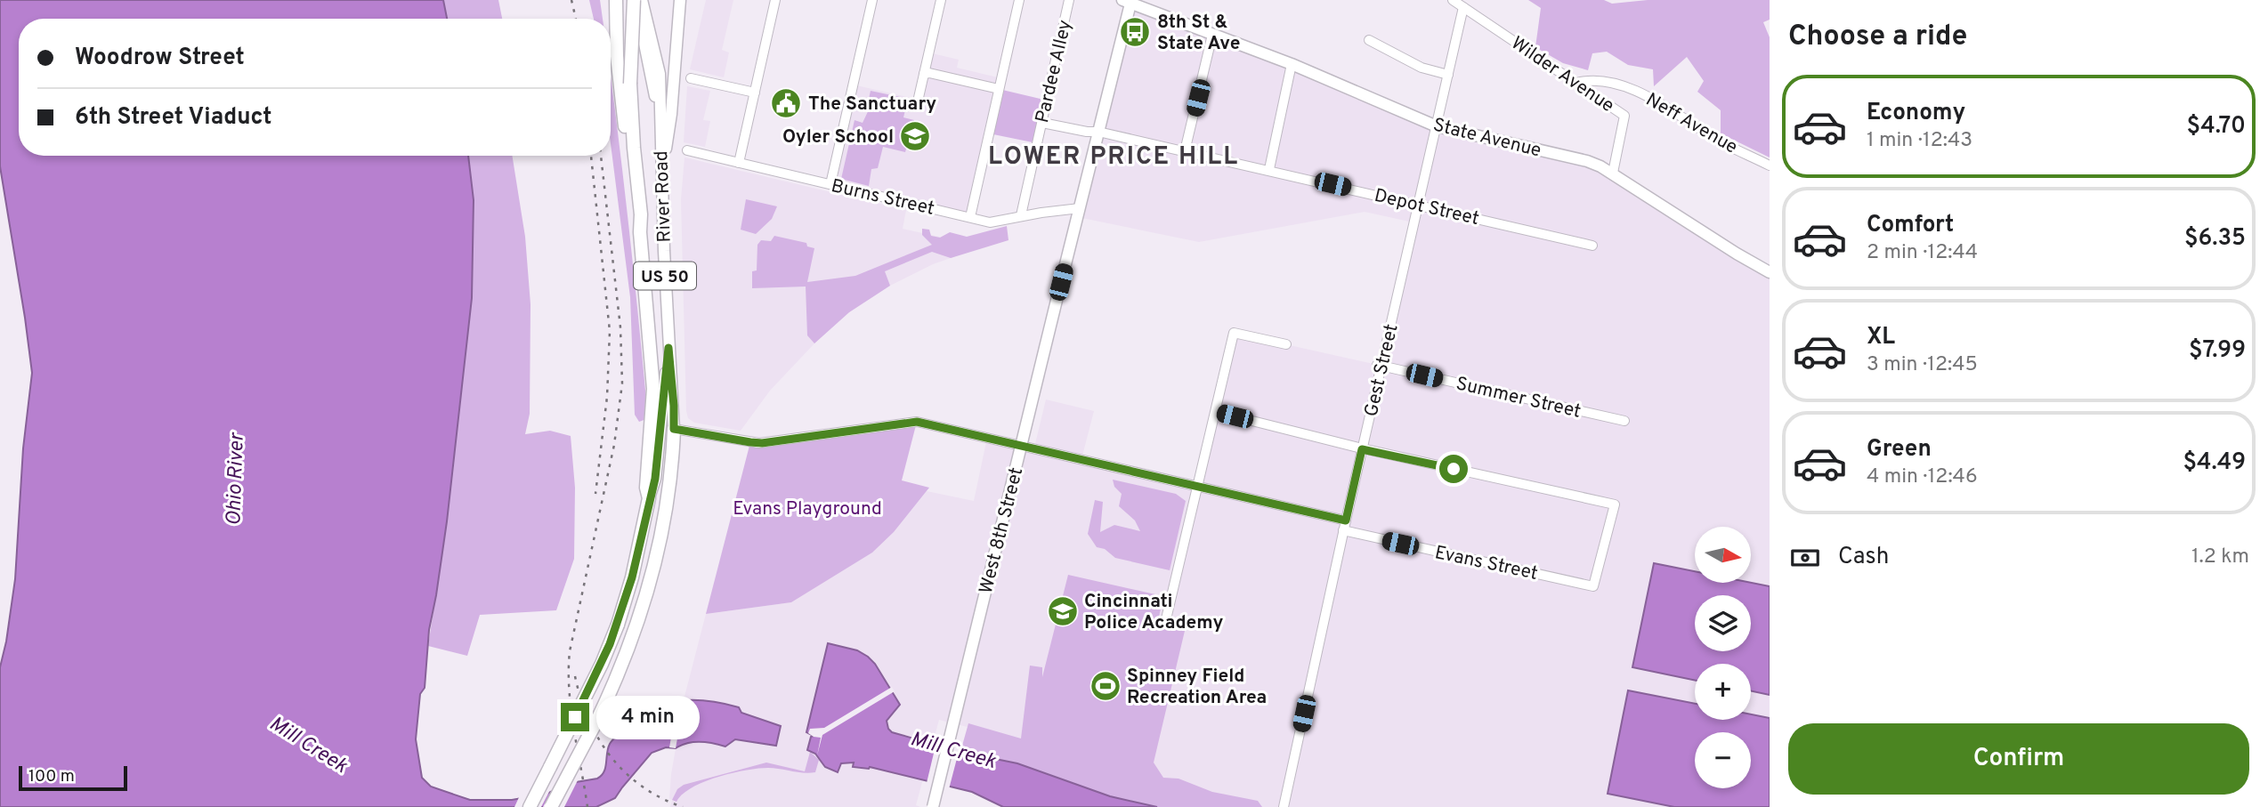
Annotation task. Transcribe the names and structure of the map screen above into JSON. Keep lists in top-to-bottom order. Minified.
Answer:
{"streets":{"highway":["US 50"],"main road":["State Avenue","River Road","West 8th Street"],"street":["Pardee Alley","Wilder Avenue","Neff Avenue","Burns Street","Depot Street","Gest Street","Summer Street","Evans Street"]},"crossings":[["Pardee Alley","Burns Street"],["Pardee Alley","Depot Street"],["Wilder Avenue","Neff Avenue"],["Wilder Avenue","State Avenue"],["Wilder Avenue","Gest Street"],["State Avenue","Gest Street"],["State Avenue","West 8th Street"],["River Road","US 50"],["Burns Street","West 8th Street"],["Depot Street","Gest Street"],["Depot Street","West 8th Street"],["Gest Street","Summer Street"],["Gest Street","Evans Street"]],"districts":["LOWER PRICE HILL"],"water":["Ohio River","Mill Creek"],"parks":["Evans Playground"],"places":{"bus stop":["8th St & State Ave"],"public building":["The Sanctuary"],"school or university":["Oyler School","Cincinnati Police Academy"],"sports":["Spinney Field Recreation Area"]},"scale_bar":"100 m","north":"right","page":{"heading":"Choose a ride","banner":["Woodrow Street","6th Street Viaduct"],"list":[{"name":"Economy","note":"1 min · 12:43","value":"$4.70"},{"name":"Comfort","note":"2 min · 12:44","value":"$6.35"},{"name":"XL","note":"3 min · 12:45","value":"$7.99"},{"name":"Green","note":"4 min · 12:46","value":"$4.49"}],"pay":["Cash","1.2 km"],"map_buttons":["+","−"],"bubble":"4 min","buttons":"Confirm","scale":"100 m"}}
